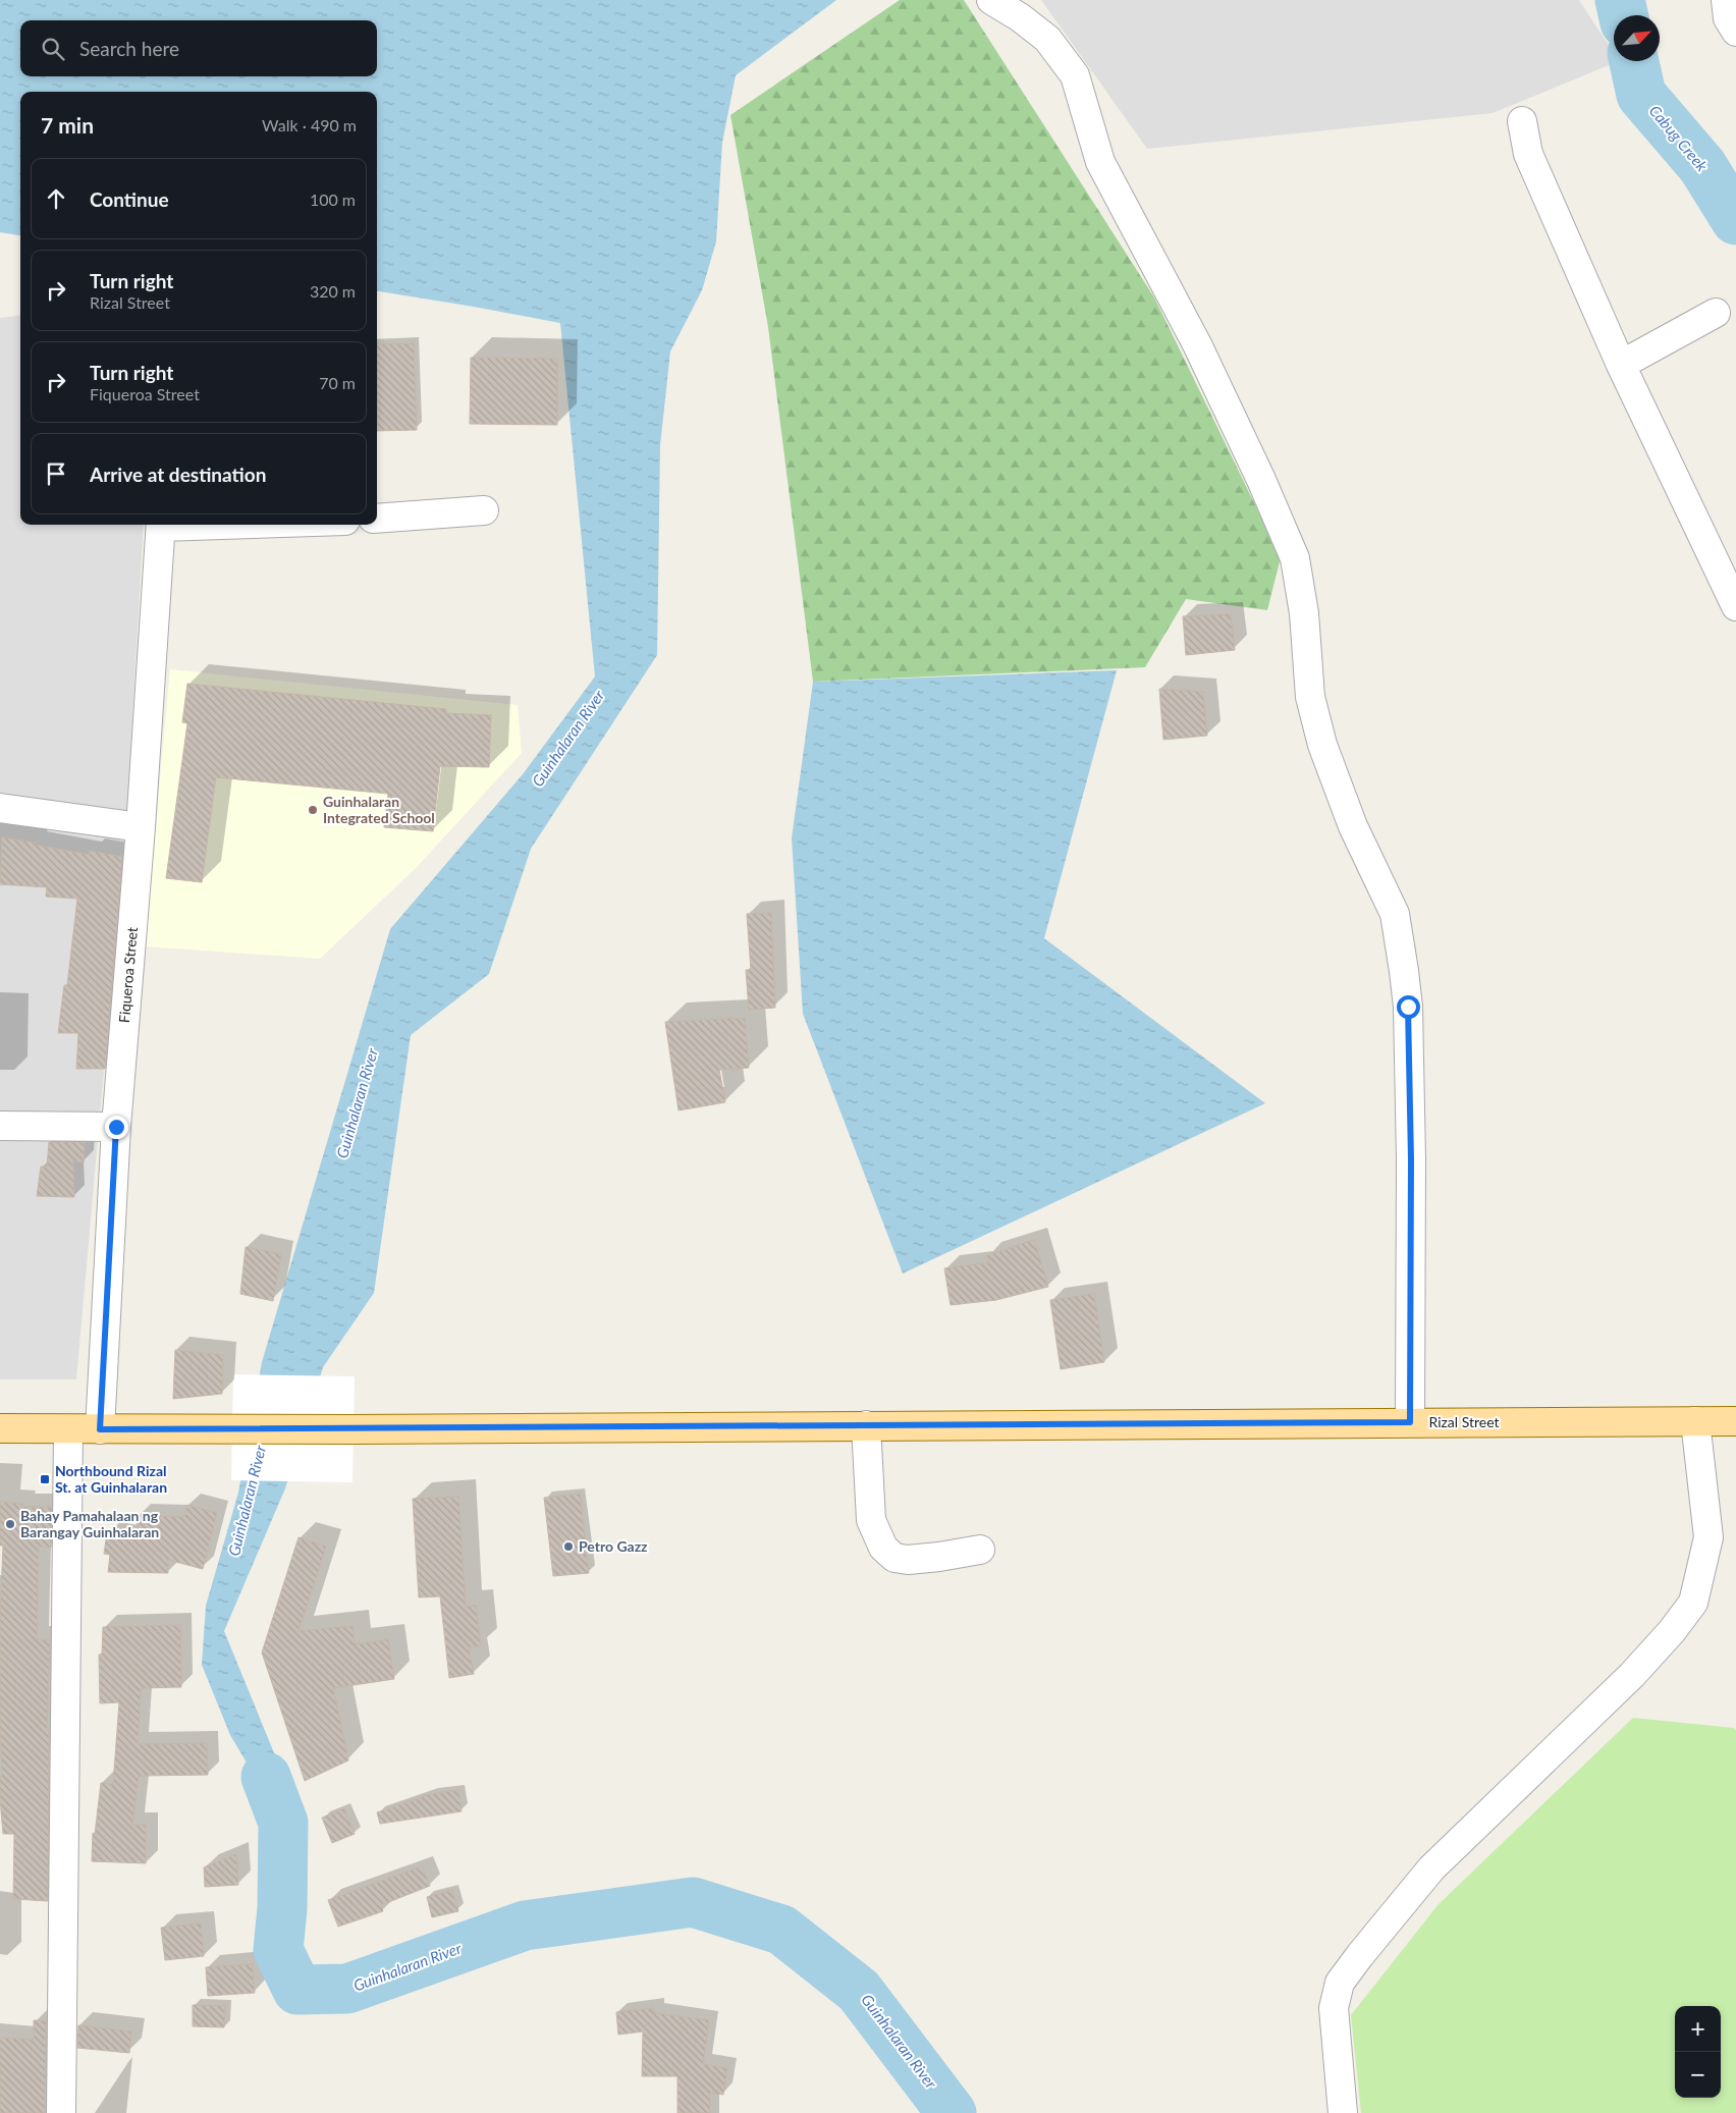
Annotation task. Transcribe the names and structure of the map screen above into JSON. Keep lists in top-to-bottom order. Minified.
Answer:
{"streets":{"main road":["Rizal Street"],"street":["Fiqueroa Street"]},"crossings":[["Fiqueroa Street","Rizal Street"]],"water":["Cabug Creek","Guinhalaran River"],"places":{"other":["Guinhalaran Integrated School","Bahay Pamahalaan ng Barangay Guinhalaran","Petro Gazz"],"transit":["Northbound Rizal St. at Guinhalaran"]},"north":"top right","page":{"search":"Search here","heading":["7 min","Walk · 490 m"],"list":[["Continue","100 m"],["Turn right","Rizal Street","320 m"],["Turn right","Fiqueroa Street","70 m"],"Arrive at destination"],"map_buttons":["+","−"]}}
